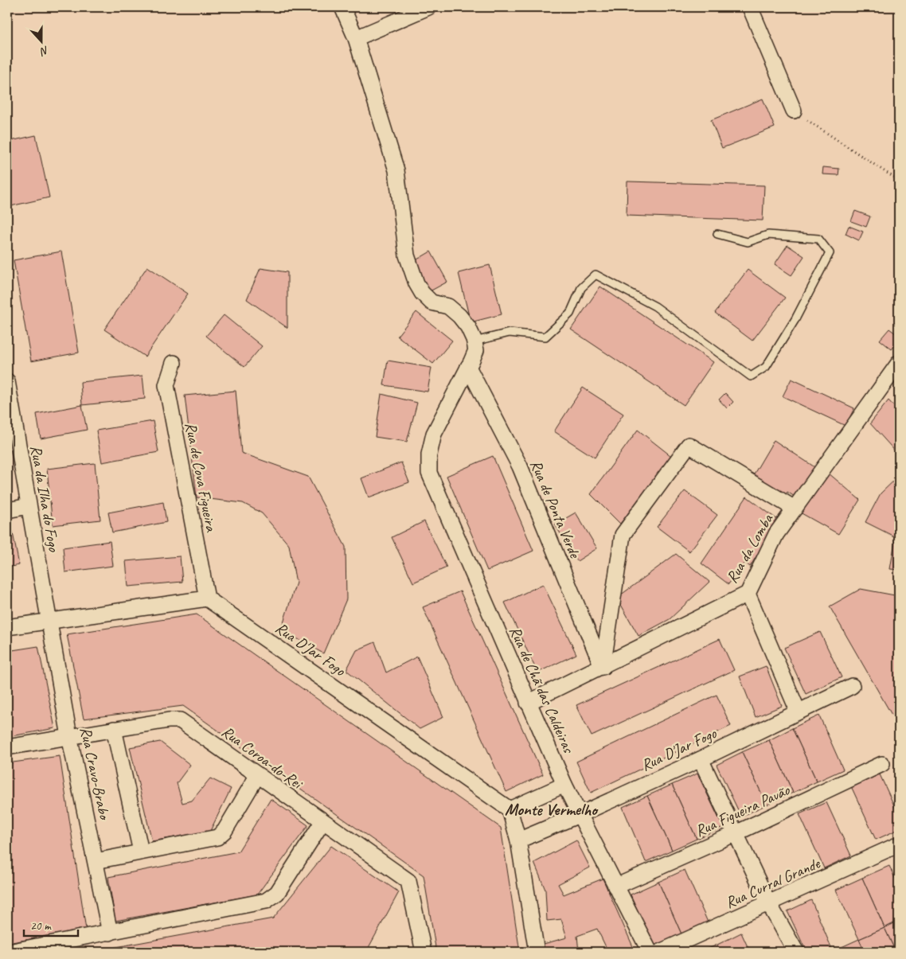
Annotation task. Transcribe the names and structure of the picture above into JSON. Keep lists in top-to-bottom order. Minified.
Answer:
{"streets":{"street":["Rua de Cova Figueira","Rua da Ilha do Fogo","Rua de Ponta Verde","Rua da Lomba","Rua D'Jar Fogo","Rua de Chã das Caldeiras","Rua Coroa-do-Rei","Rua Cravo-Brabo","Rua Figueira Pavão","Rua Curral Grande"]},"crossings":[["Rua de Cova Figueira","Rua D'Jar Fogo"],["Rua da Ilha do Fogo","Rua Cravo-Brabo"],["Rua de Ponta Verde","Rua da Lomba"],["Rua de Ponta Verde","Rua de Chã das Caldeiras"],["Rua da Lomba","Rua de Chã das Caldeiras"],["Rua D'Jar Fogo","Rua de Chã das Caldeiras"],["Rua de Chã das Caldeiras","Rua Figueira Pavão"],["Rua Coroa-do-Rei","Rua Cravo-Brabo"]],"districts":["Monte Vermelho"],"scale_bar":"20 m","north":"bottom"}
